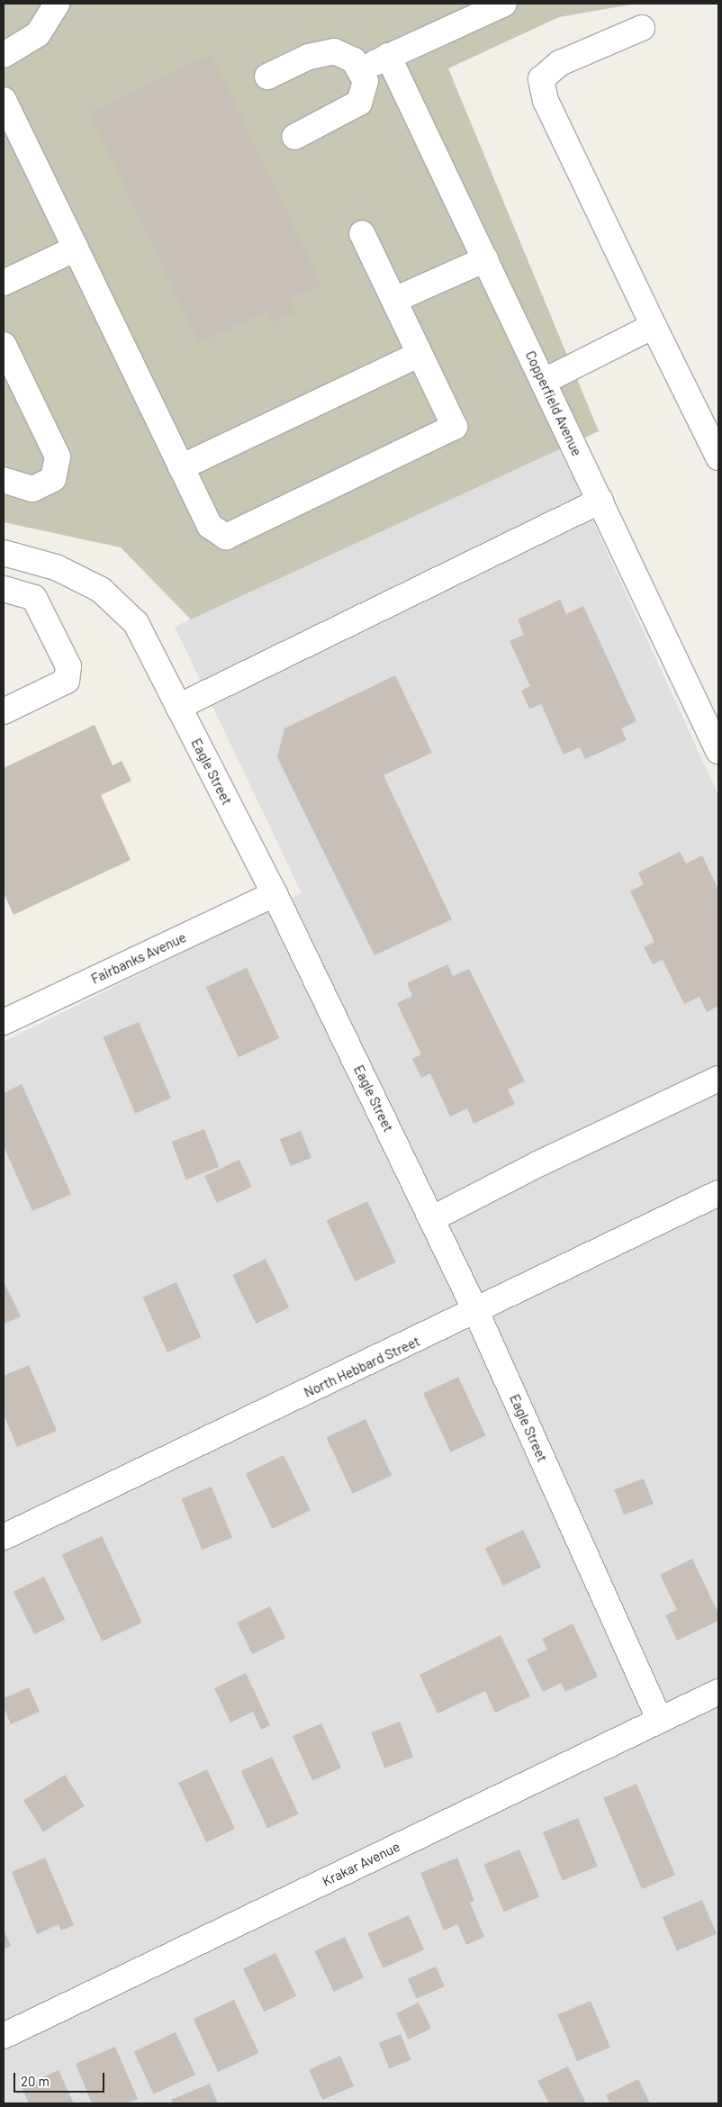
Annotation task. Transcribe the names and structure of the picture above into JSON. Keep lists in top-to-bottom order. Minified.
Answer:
{"streets":{"street":["Copperfield Avenue","Eagle Street","Fairbanks Avenue","North Hebbard Street","Krakar Avenue"]},"crossings":[["Eagle Street","Fairbanks Avenue"],["Eagle Street","North Hebbard Street"],["Eagle Street","Krakar Avenue"]],"scale_bar":"20 m"}
